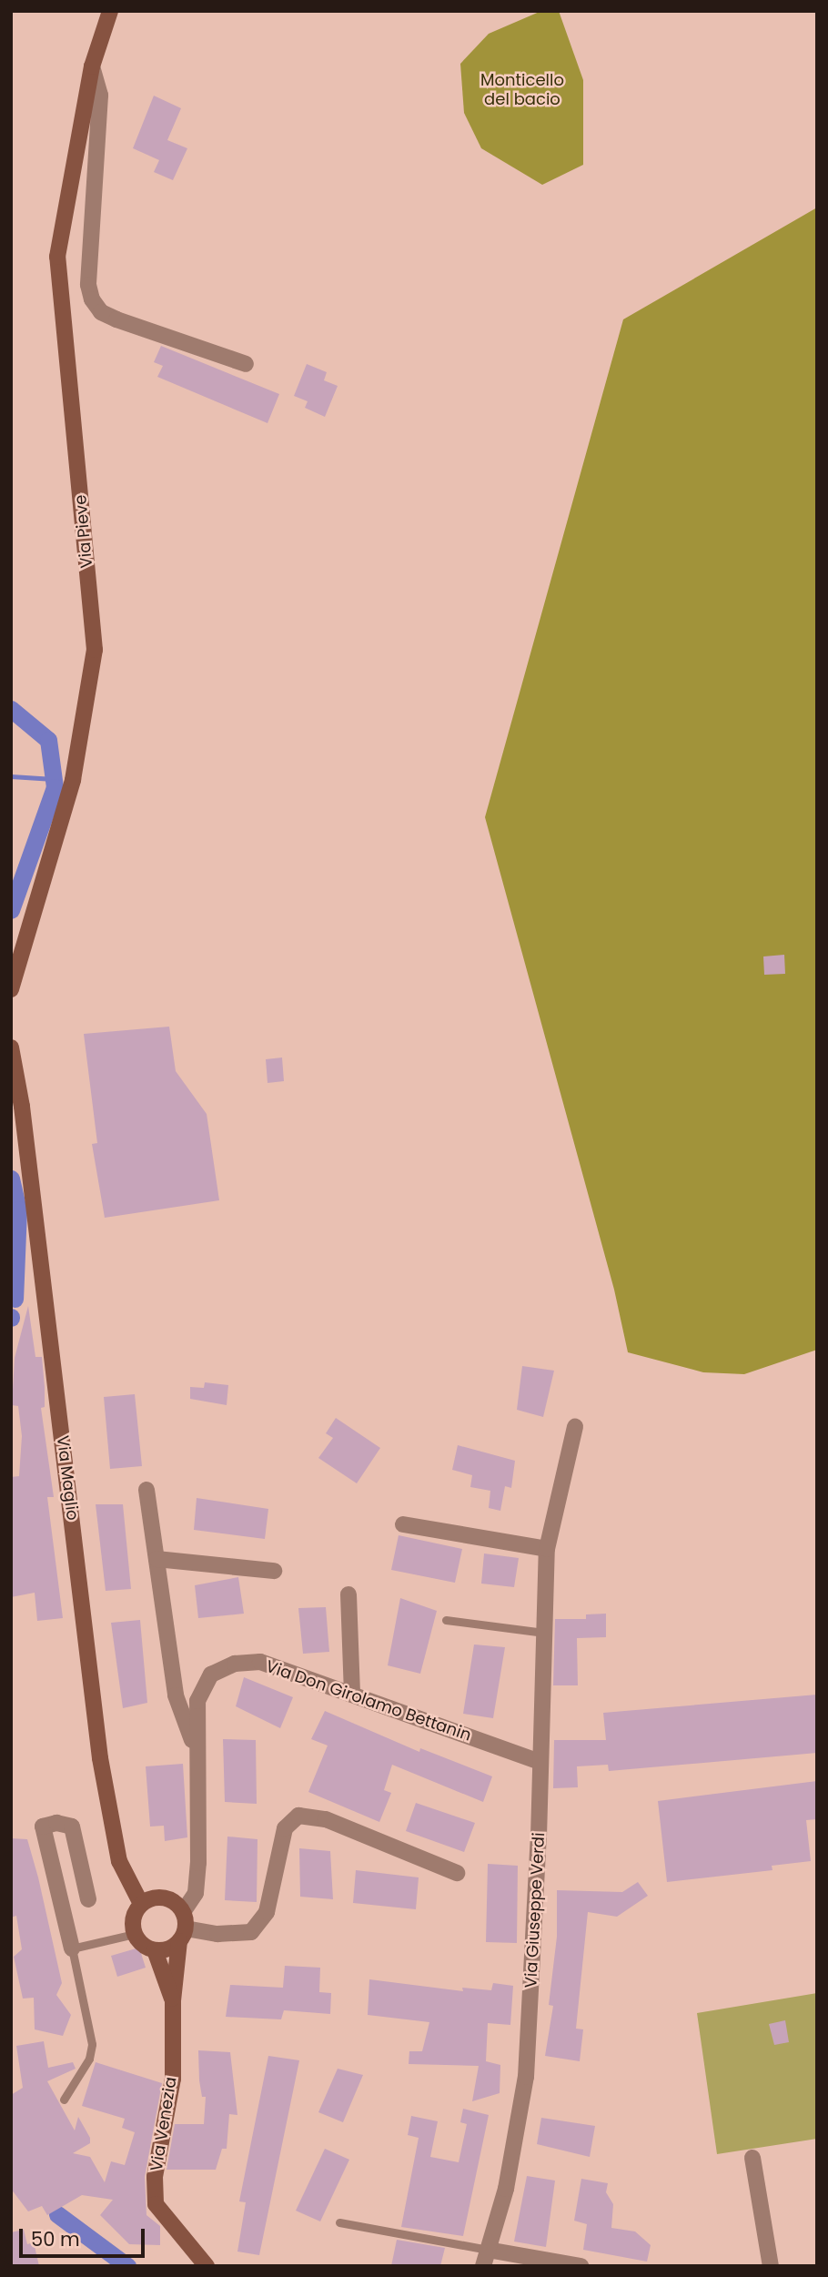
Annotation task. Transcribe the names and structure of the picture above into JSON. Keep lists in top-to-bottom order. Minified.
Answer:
{"streets":{"street":["Via Pieve","Via Maglio","Via Don Girolamo Bettanin","Via Giuseppe Verdi","Via Venezia"]},"crossings":[["Via Maglio","Via Don Girolamo Bettanin"],["Via Maglio","Via Venezia"],["Via Don Girolamo Bettanin","Via Giuseppe Verdi"],["Via Don Girolamo Bettanin","Via Venezia"]],"parks":["Monticello del bacio"],"scale_bar":"50 m"}
